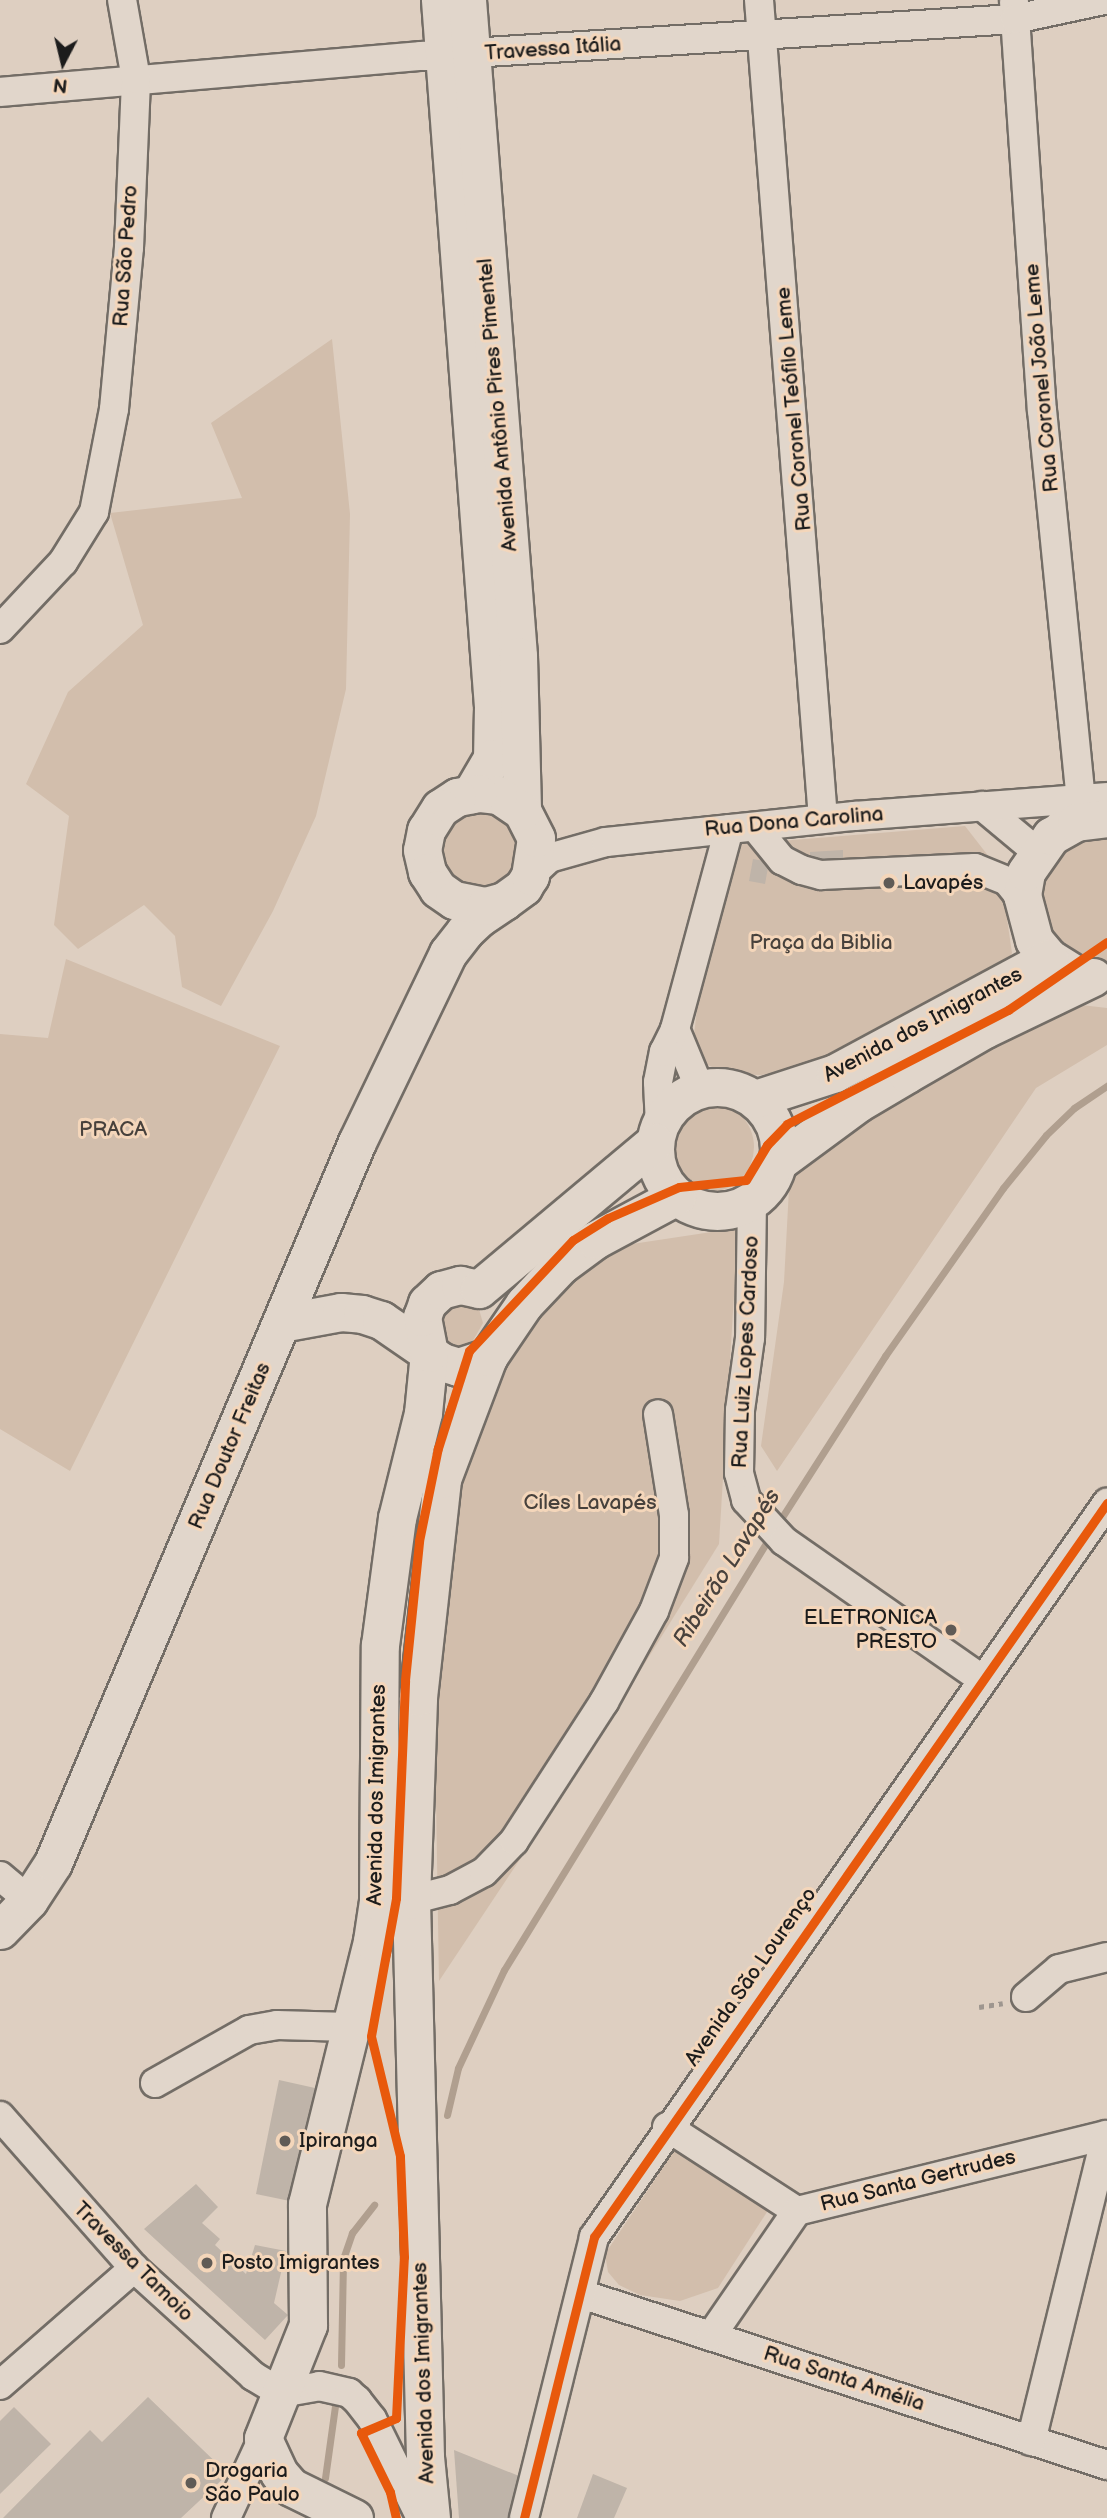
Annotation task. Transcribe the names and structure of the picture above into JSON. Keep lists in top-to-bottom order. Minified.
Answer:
{"streets":{"main road":["Avenida Antônio Pires Pimentel","Avenida dos Imigrantes","Rua Doutor Freitas"],"street":["Travessa Itália","Rua São Pedro","Rua Coronel João Leme","Rua Coronel Teófilo Leme","Rua Dona Carolina","Rua Luiz Lopes Cardoso","Avenida São Lourenço","Rua Santa Gertrudes","Travessa Tamoio","Rua Santa Amélia"]},"crossings":[["Travessa Itália","Rua São Pedro"],["Travessa Itália","Rua Coronel João Leme"],["Travessa Itália","Avenida Antônio Pires Pimentel"],["Travessa Itália","Rua Coronel Teófilo Leme"],["Rua Coronel João Leme","Rua Dona Carolina"],["Avenida Antônio Pires Pimentel","Rua Dona Carolina"],["Avenida Antônio Pires Pimentel","Rua Doutor Freitas"],["Rua Coronel Teófilo Leme","Rua Dona Carolina"],["Rua Dona Carolina","Rua Doutor Freitas"],["Avenida dos Imigrantes","Rua Luiz Lopes Cardoso"],["Avenida dos Imigrantes","Travessa Tamoio"],["Rua Luiz Lopes Cardoso","Avenida São Lourenço"],["Avenida São Lourenço","Rua Santa Gertrudes"],["Avenida São Lourenço","Rua Santa Amélia"]],"water":["Ribeirão Lavapés"],"parks":["Praça da Biblia","PRACA","Cíles Lavapés"],"places":["Lavapés","ELETRONICA PRESTO","Ipiranga","Posto Imigrantes","Drogaria São Paulo"],"north":"bottom"}
